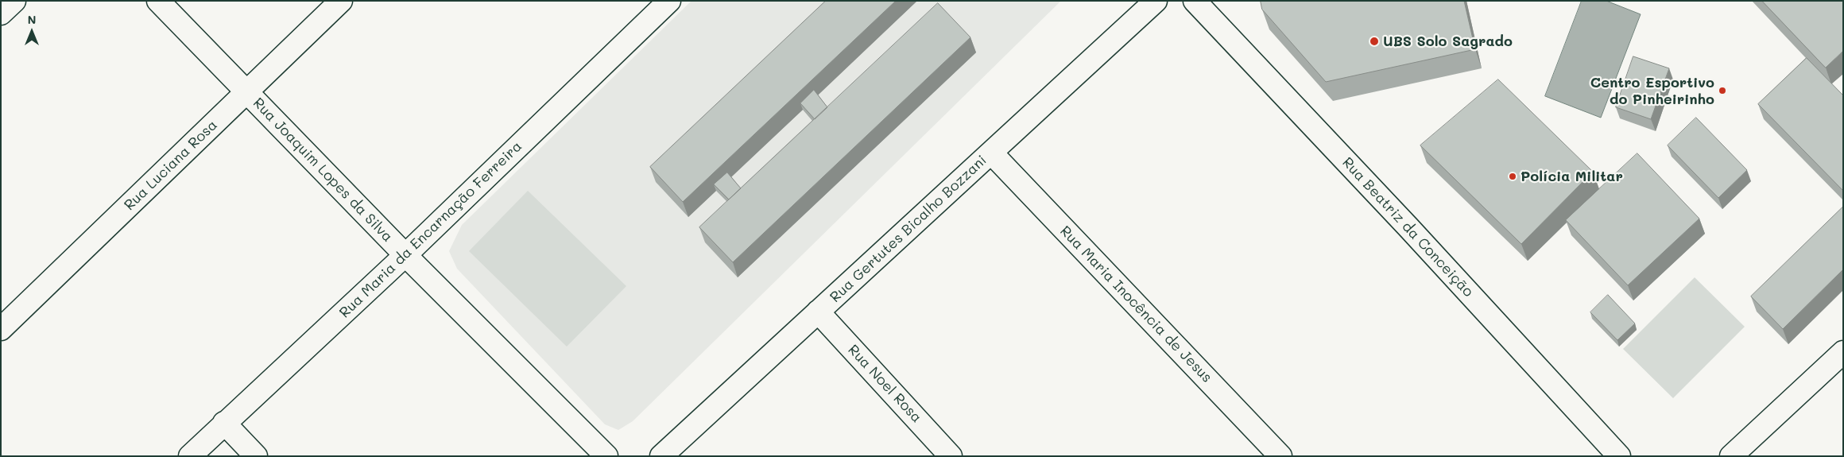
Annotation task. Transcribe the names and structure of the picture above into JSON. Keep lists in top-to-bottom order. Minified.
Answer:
{"streets":{"street":["Rua Luciana Rosa","Rua Joaquim Lopes da Silva","Rua Beatriz da Conceição","Rua Gertutes Bicalho Bozzani","Rua Maria da Encarnação Ferreira","Rua Maria Inocência de Jesus","Rua Noel Rosa"]},"crossings":[["Rua Luciana Rosa","Rua Joaquim Lopes da Silva"],["Rua Joaquim Lopes da Silva","Rua Maria da Encarnação Ferreira"],["Rua Gertutes Bicalho Bozzani","Rua Maria Inocência de Jesus"],["Rua Gertutes Bicalho Bozzani","Rua Noel Rosa"]],"places":["UBS Solo Sagrado","Centro Esportivo do Pinheirinho","Polícia Militar"],"north":"top"}
